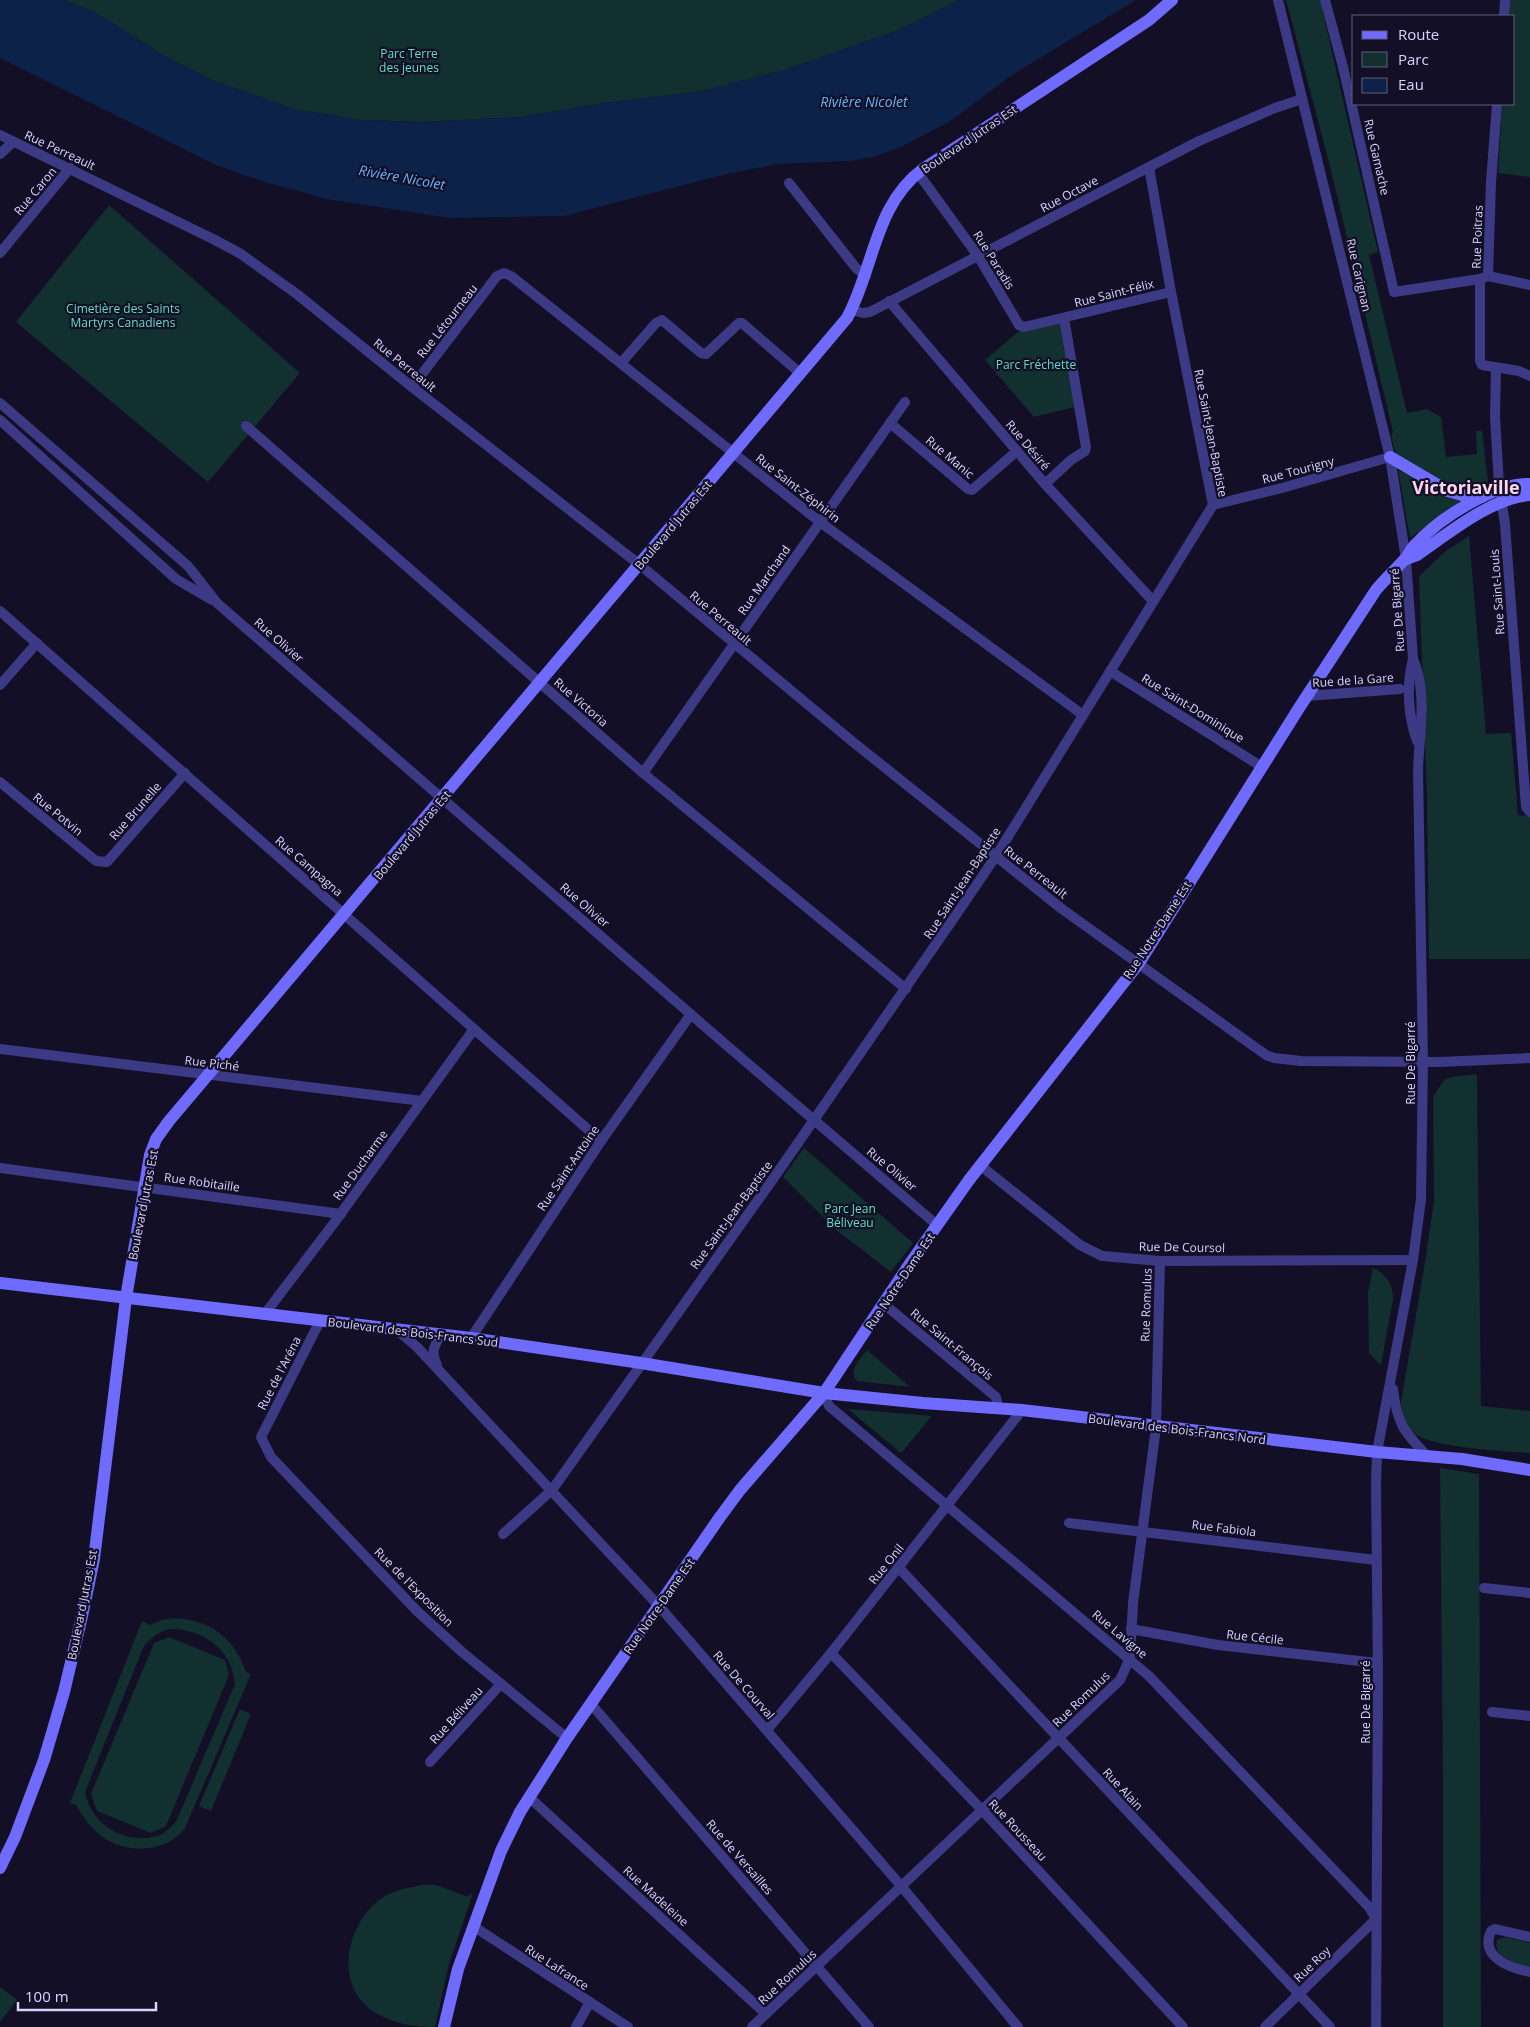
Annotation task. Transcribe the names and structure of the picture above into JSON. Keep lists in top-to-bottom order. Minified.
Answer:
{"streets":{"street":["Boulevard Jutras Est","Rue Perreault","Rue Gamache","Rue Caron","Rue Octave","Rue Poitras","Rue Paradis","Rue Carignan","Rue Saint-Félix","Rue Létourneau","Rue Saint-Jean-Baptiste","Rue Désiré","Rue Manic","Rue Tourigny","Rue Saint-Zéphirin","Rue Marchand","Rue Saint-Louis","Rue De Bigarré","Rue Olivier","Rue de la Gare","Rue Victoria","Rue Saint-Dominique","Rue Brunelle","Rue Potvin","Rue Campagna","Rue Notre-Dame Est","Rue Piché","Rue Ducharme","Rue Saint-Antoine","Rue Robitaille","Rue De Coursol","Rue Romulus","Boulevard des Bois-Francs Sud","Rue Saint-François","Rue de l'Aréna","Boulevard des Bois-Francs Nord","Rue Fabiola","Rue Onil","Rue de l'Exposition","Rue Lavigne","Rue Cécile","Rue De Courval","Rue Béliveau","Rue Alain","Rue Rousseau","Rue de Versailles","Rue Madeleine","Rue Roy","Rue Lafrance"]},"crossings":[["Boulevard Jutras Est","Rue Perreault"],["Boulevard Jutras Est","Rue Octave"],["Boulevard Jutras Est","Rue Paradis"],["Boulevard Jutras Est","Rue Saint-Zéphirin"],["Boulevard Jutras Est","Rue Olivier"],["Boulevard Jutras Est","Rue Victoria"],["Boulevard Jutras Est","Rue Campagna"],["Boulevard Jutras Est","Rue Piché"],["Boulevard Jutras Est","Rue Robitaille"],["Boulevard Jutras Est","Boulevard des Bois-Francs Sud"],["Rue Perreault","Rue Caron"],["Rue Perreault","Rue Létourneau"],["Rue Perreault","Rue Saint-Jean-Baptiste"],["Rue Perreault","Rue Marchand"],["Rue Perreault","Rue De Bigarré"],["Rue Perreault","Rue Notre-Dame Est"],["Rue Gamache","Rue Poitras"],["Rue Octave","Rue Paradis"],["Rue Octave","Rue Carignan"],["Rue Octave","Rue Saint-Jean-Baptiste"],["Rue Octave","Rue Désiré"],["Rue Poitras","Rue Saint-Louis"],["Rue Paradis","Rue Saint-Félix"],["Rue Carignan","Rue Tourigny"],["Rue Carignan","Rue De Bigarré"],["Rue Carignan","Rue Notre-Dame Est"],["Rue Saint-Félix","Rue Saint-Jean-Baptiste"],["Rue Létourneau","Rue Saint-Zéphirin"],["Rue Saint-Jean-Baptiste","Rue Désiré"],["Rue Saint-Jean-Baptiste","Rue Tourigny"],["Rue Saint-Jean-Baptiste","Rue Saint-Zéphirin"],["Rue Saint-Jean-Baptiste","Rue Olivier"],["Rue Saint-Jean-Baptiste","Rue Victoria"],["Rue Saint-Jean-Baptiste","Rue Saint-Dominique"],["Rue Saint-Jean-Baptiste","Boulevard des Bois-Francs Sud"],["Rue Saint-Jean-Baptiste","Rue De Courval"],["Rue Désiré","Rue Manic"],["Rue Manic","Rue Marchand"],["Rue Saint-Zéphirin","Rue Marchand"],["Rue Marchand","Rue Victoria"],["Rue De Bigarré","Rue Notre-Dame Est"],["Rue De Bigarré","Rue De Coursol"],["Rue De Bigarré","Boulevard des Bois-Francs Nord"],["Rue De Bigarré","Rue Fabiola"],["Rue De Bigarré","Rue Lavigne"],["Rue De Bigarré","Rue Cécile"],["Rue De Bigarré","Rue Roy"],["Rue Olivier","Rue Notre-Dame Est"],["Rue Olivier","Rue Saint-Antoine"],["Rue de la Gare","Rue Notre-Dame Est"],["Rue Saint-Dominique","Rue Notre-Dame Est"],["Rue Brunelle","Rue Potvin"],["Rue Brunelle","Rue Campagna"],["Rue Campagna","Rue Ducharme"],["Rue Campagna","Rue Saint-Antoine"],["Rue Notre-Dame Est","Rue De Coursol"],["Rue Notre-Dame Est","Boulevard des Bois-Francs Sud"],["Rue Notre-Dame Est","Rue Saint-François"],["Rue Notre-Dame Est","Boulevard des Bois-Francs Nord"],["Rue Notre-Dame Est","Rue de l'Exposition"],["Rue Notre-Dame Est","Rue Lavigne"],["Rue Notre-Dame Est","Rue De Courval"],["Rue Notre-Dame Est","Rue de Versailles"],["Rue Notre-Dame Est","Rue Madeleine"],["Rue Notre-Dame Est","Rue Lafrance"],["Rue Piché","Rue Ducharme"],["Rue Ducharme","Rue Robitaille"],["Rue Ducharme","Boulevard des Bois-Francs Sud"],["Rue Saint-Antoine","Boulevard des Bois-Francs Sud"],["Rue De Coursol","Rue Romulus"],["Rue Romulus","Boulevard des Bois-Francs Nord"],["Rue Romulus","Rue Fabiola"],["Rue Romulus","Rue Lavigne"],["Rue Romulus","Rue Cécile"],["Rue Romulus","Rue De Courval"],["Rue Romulus","Rue Alain"],["Rue Romulus","Rue Rousseau"],["Rue Romulus","Rue de Versailles"],["Rue Romulus","Rue Madeleine"],["Boulevard des Bois-Francs Sud","Rue de l'Aréna"],["Boulevard des Bois-Francs Sud","Boulevard des Bois-Francs Nord"],["Boulevard des Bois-Francs Sud","Rue Lavigne"],["Boulevard des Bois-Francs Sud","Rue De Courval"],["Rue Saint-François","Boulevard des Bois-Francs Nord"],["Rue de l'Aréna","Rue de l'Exposition"],["Boulevard des Bois-Francs Nord","Rue Onil"],["Boulevard des Bois-Francs Nord","Rue Lavigne"],["Rue Onil","Rue Lavigne"],["Rue Onil","Rue De Courval"],["Rue Onil","Rue Alain"],["Rue Onil","Rue Rousseau"],["Rue de l'Exposition","Rue Béliveau"],["Rue Lavigne","Rue Roy"],["Rue Alain","Rue Roy"]],"districts":["Victoriaville"],"water":["Rivière Nicolet"],"parks":["Parc Terre des jeunes","Cimetière des Saints Martyrs Canadiens","Parc Fréchette","Parc Jean Béliveau"],"legend":["Route","Parc","Eau"],"scale_bar":"100 m"}
